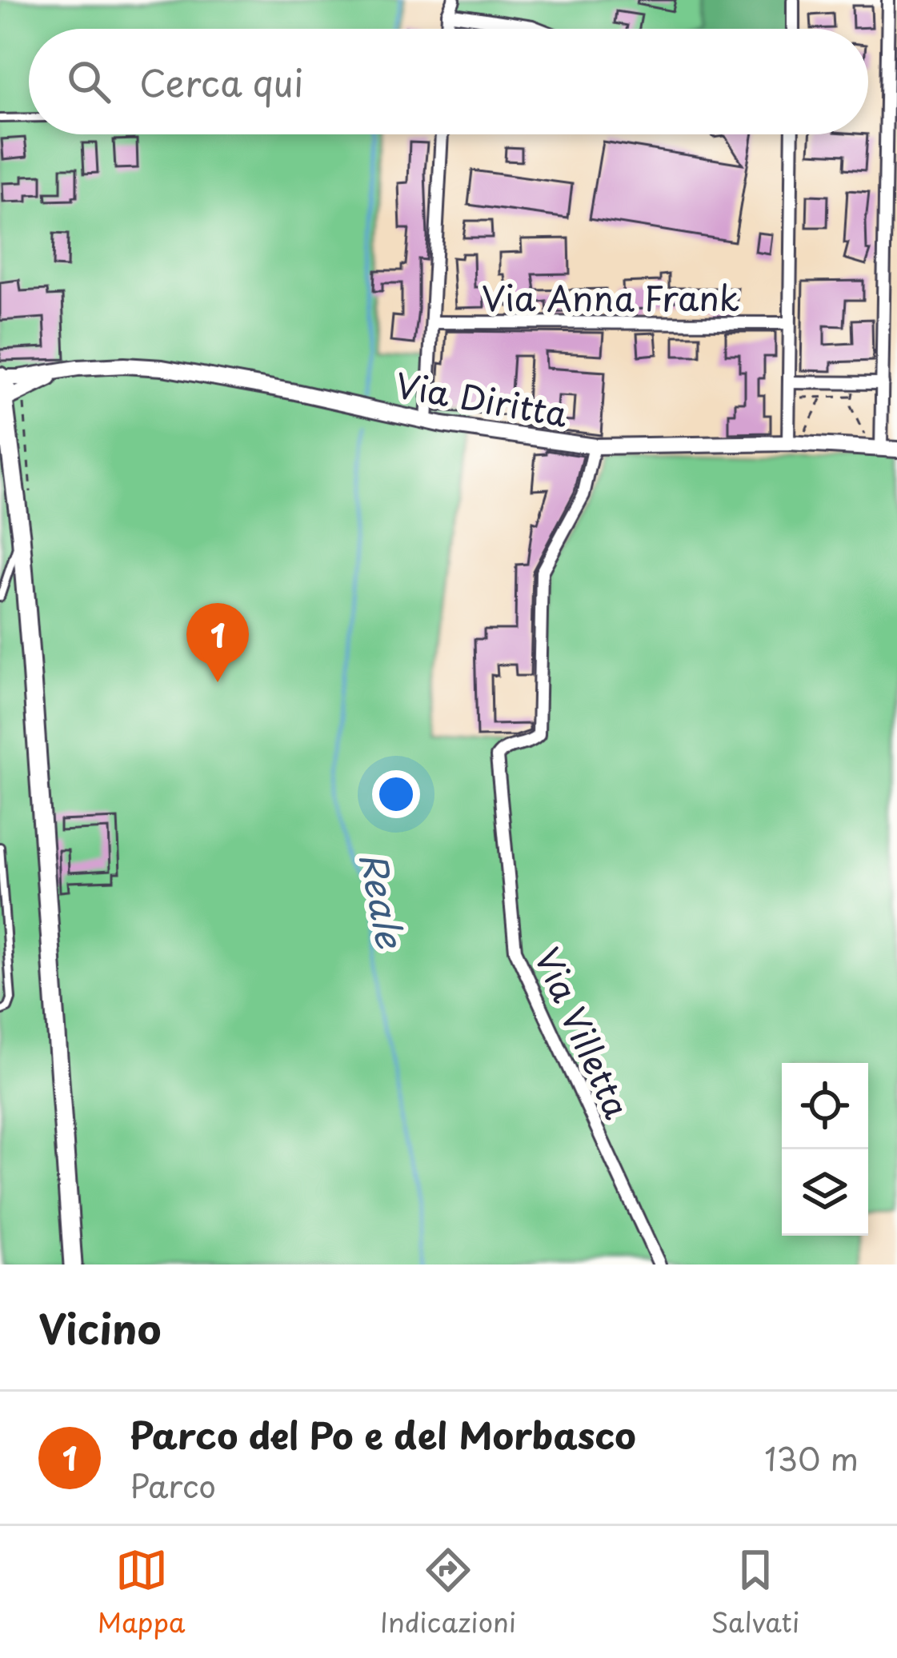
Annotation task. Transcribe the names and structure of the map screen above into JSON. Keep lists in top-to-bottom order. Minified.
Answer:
{"streets":{"street":["Via Anna Frank","Via Diritta","Via Villetta"]},"crossings":[["Via Diritta","Via Villetta"]],"water":["Reale"],"page":{"search":"Cerca qui","pins":"1","heading":"Vicino","list":[{"mark":"1","name":"Parco del Po e del Morbasco","note":"Parco","value":"130 m"}],"nav":["Mappa","Indicazioni","Salvati"]}}
